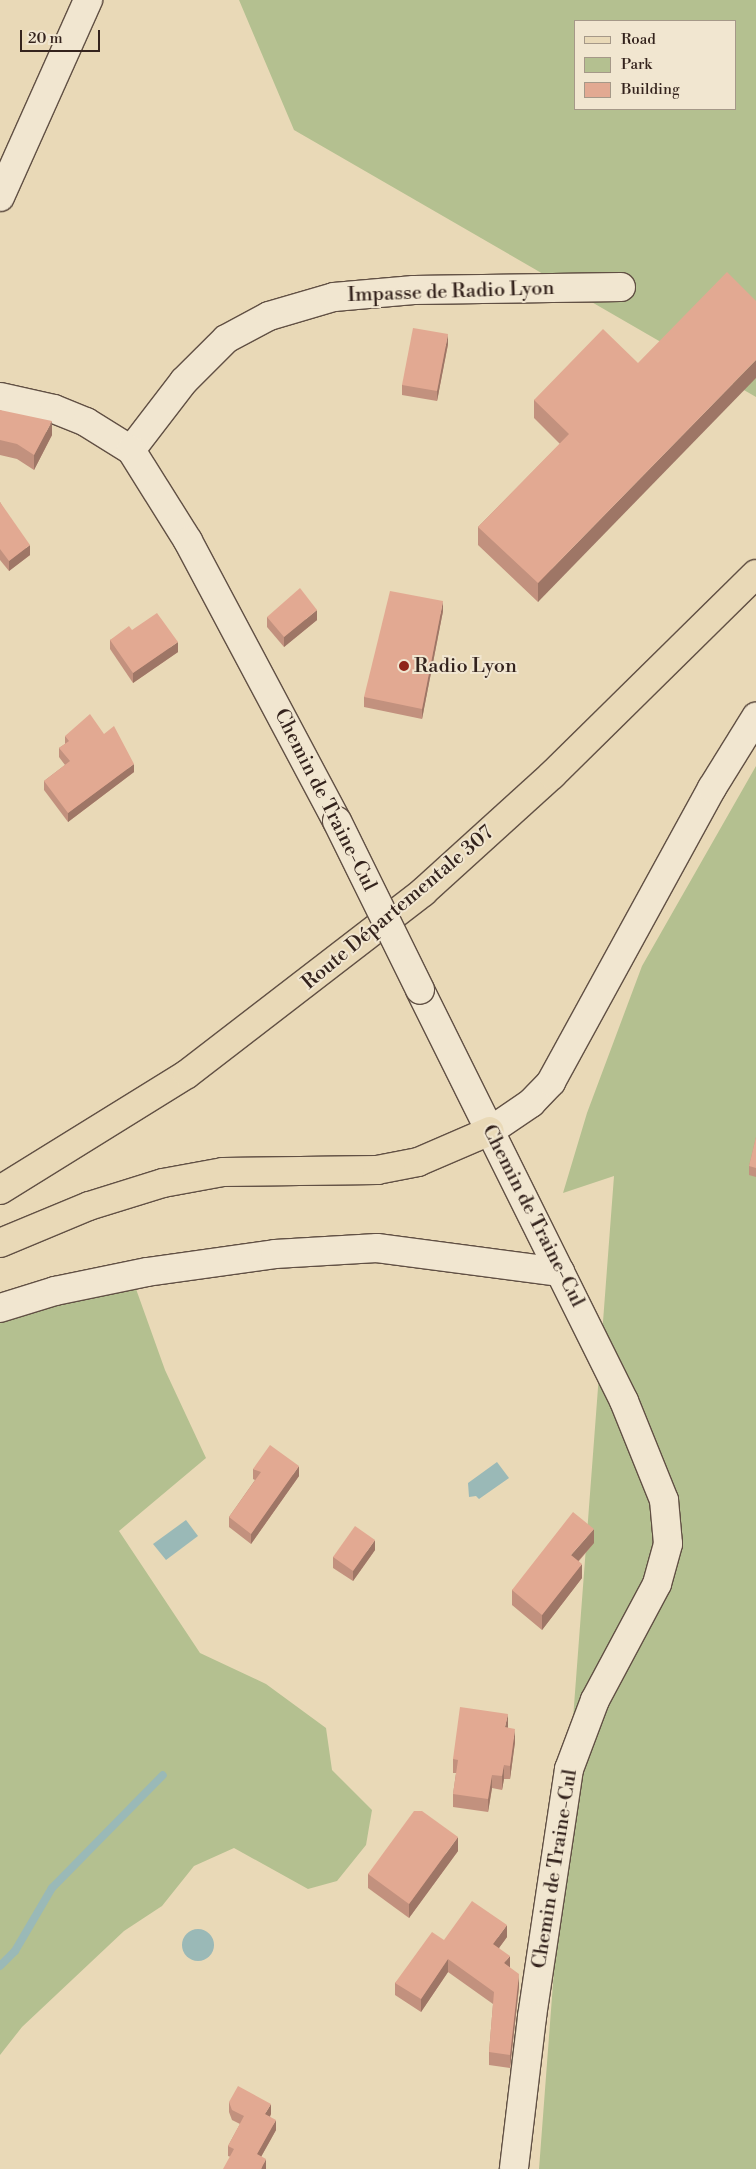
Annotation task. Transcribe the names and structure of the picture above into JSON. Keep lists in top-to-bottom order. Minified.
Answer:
{"streets":{"main road":["Route Départementale 307"],"street":["Impasse de Radio Lyon","Chemin de Traine-Cul"]},"crossings":[["Impasse de Radio Lyon","Chemin de Traine-Cul"]],"places":["Radio Lyon"],"legend":["Road","Park","Building"],"scale_bar":"20 m"}
